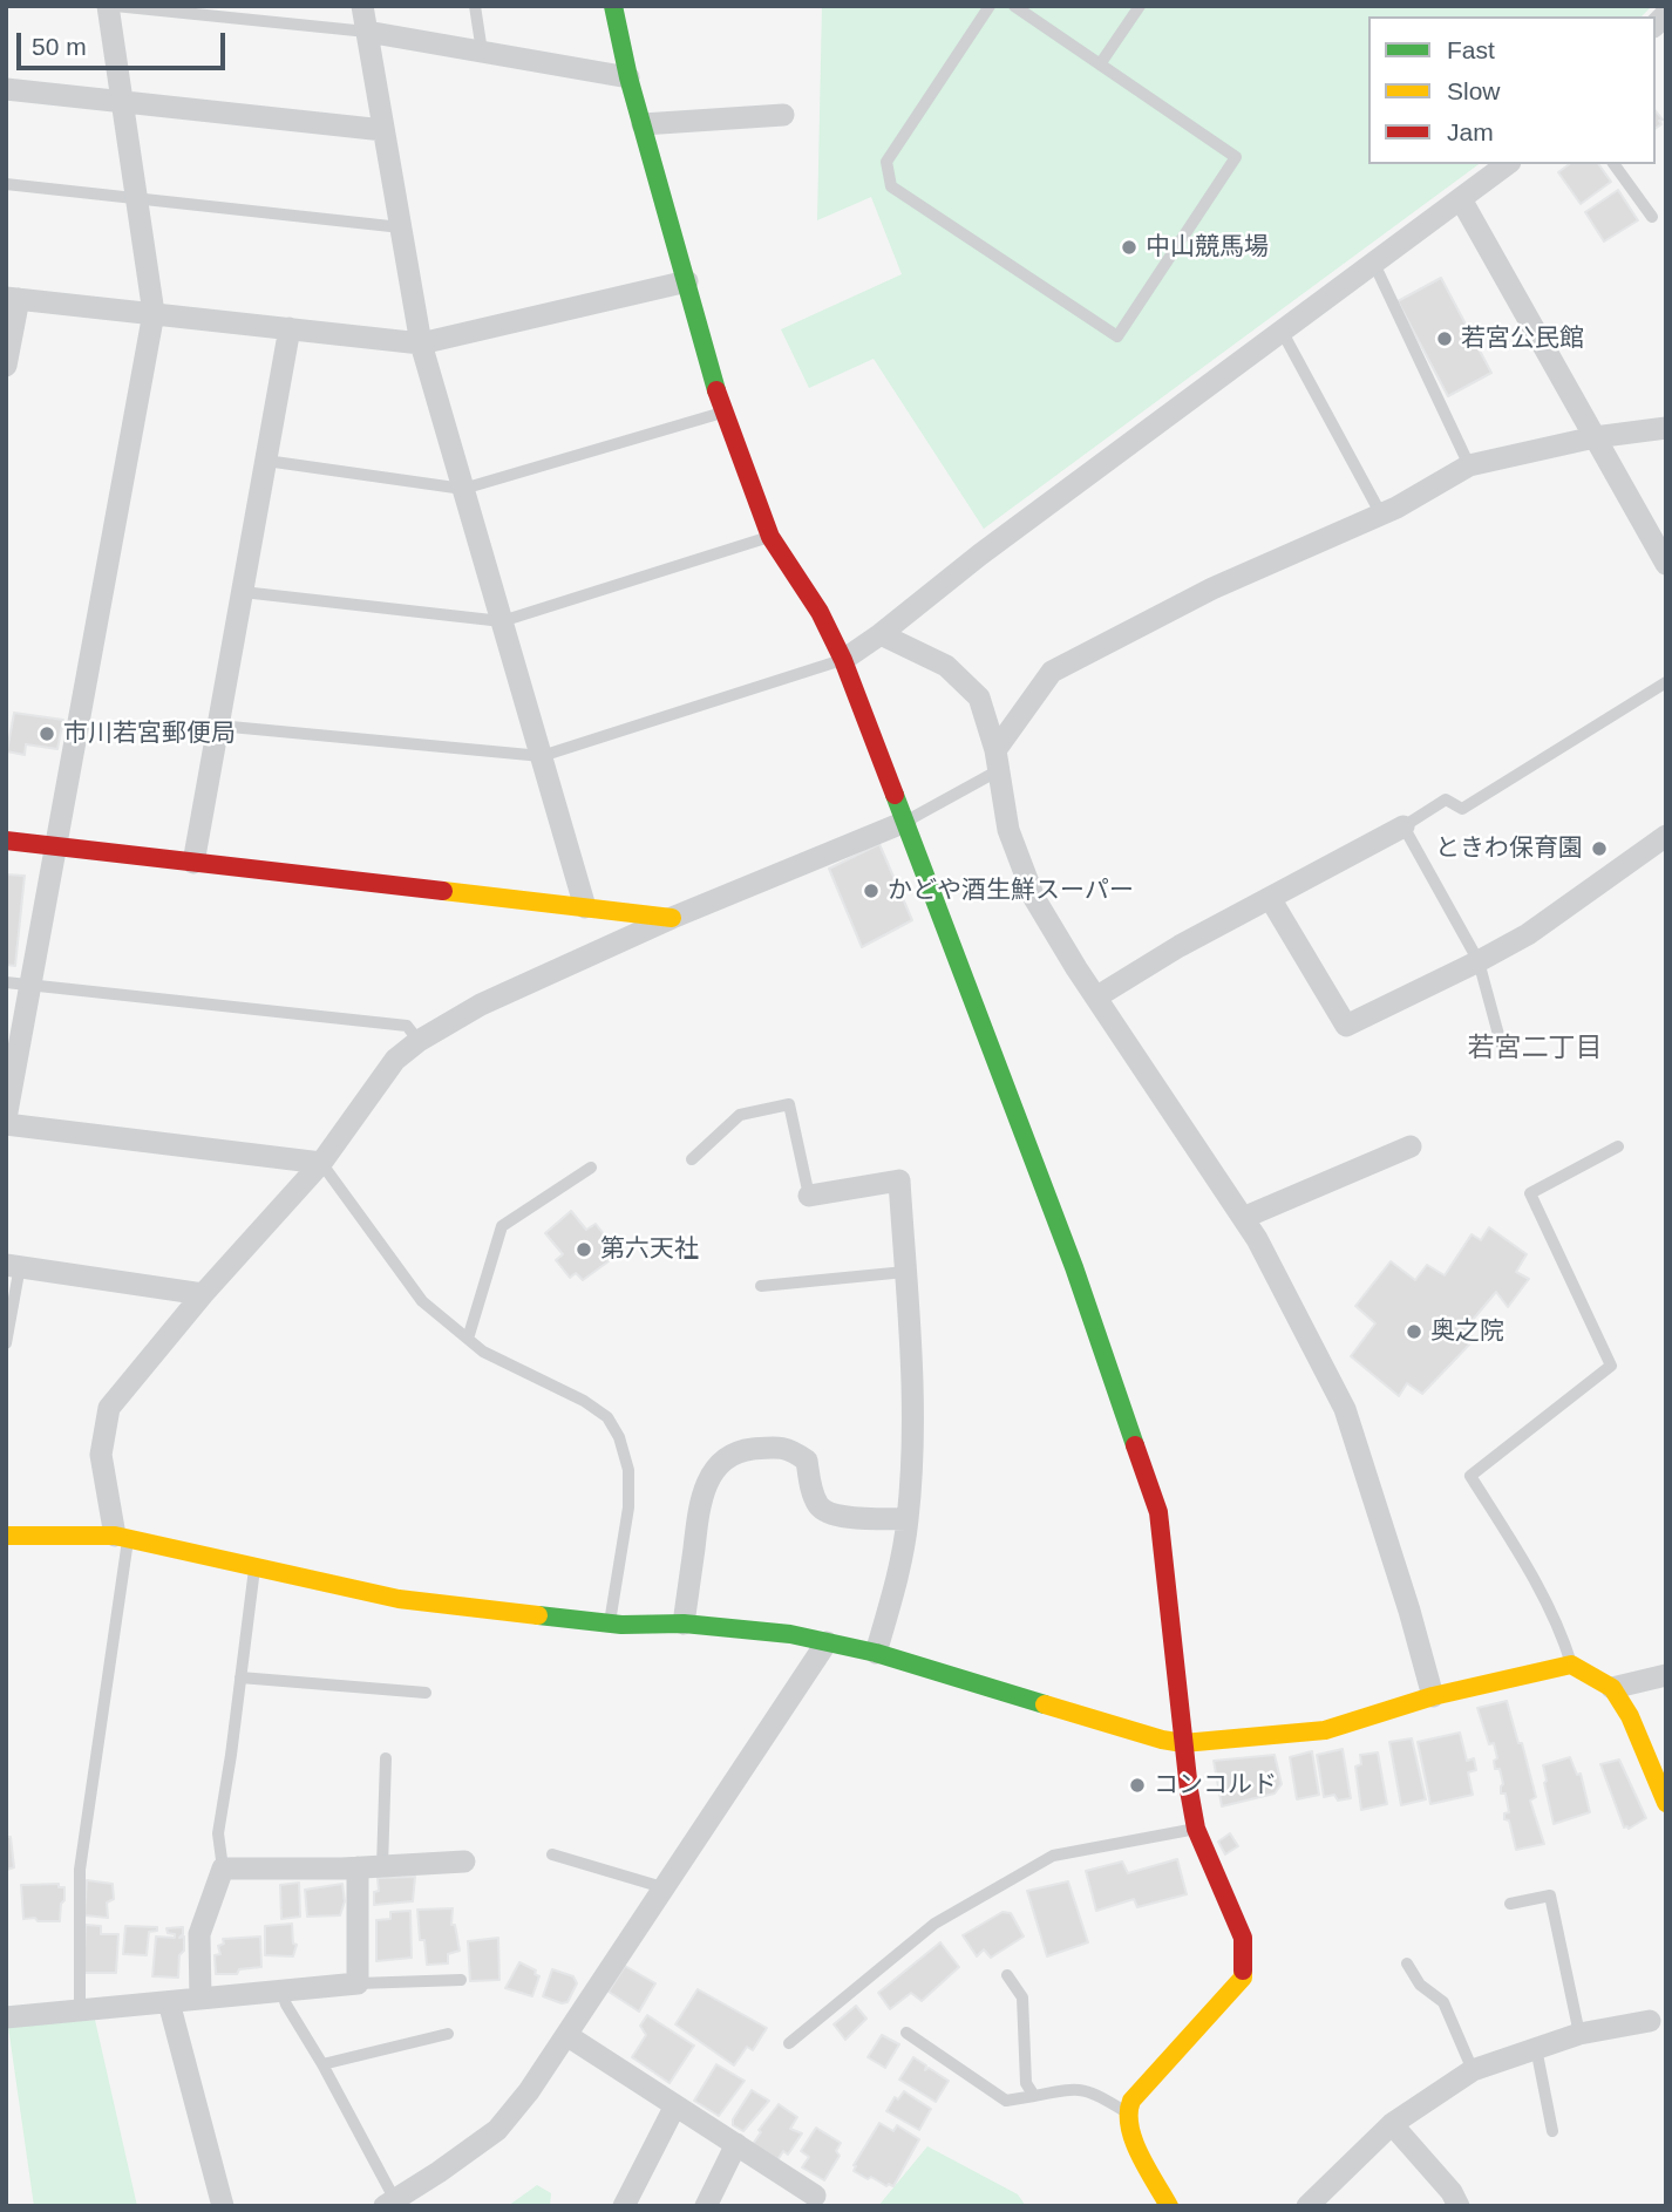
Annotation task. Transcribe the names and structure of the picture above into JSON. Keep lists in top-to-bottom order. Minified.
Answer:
{"districts":["若宮二丁目"],"places":["中山競馬場","若宮公民館","市川若宮郵便局","ときわ保育園","かどや酒生鮮スーパー","第六天社","奥之院","コンコルド"],"legend":["Fast","Slow","Jam"],"scale_bar":"50 m"}
